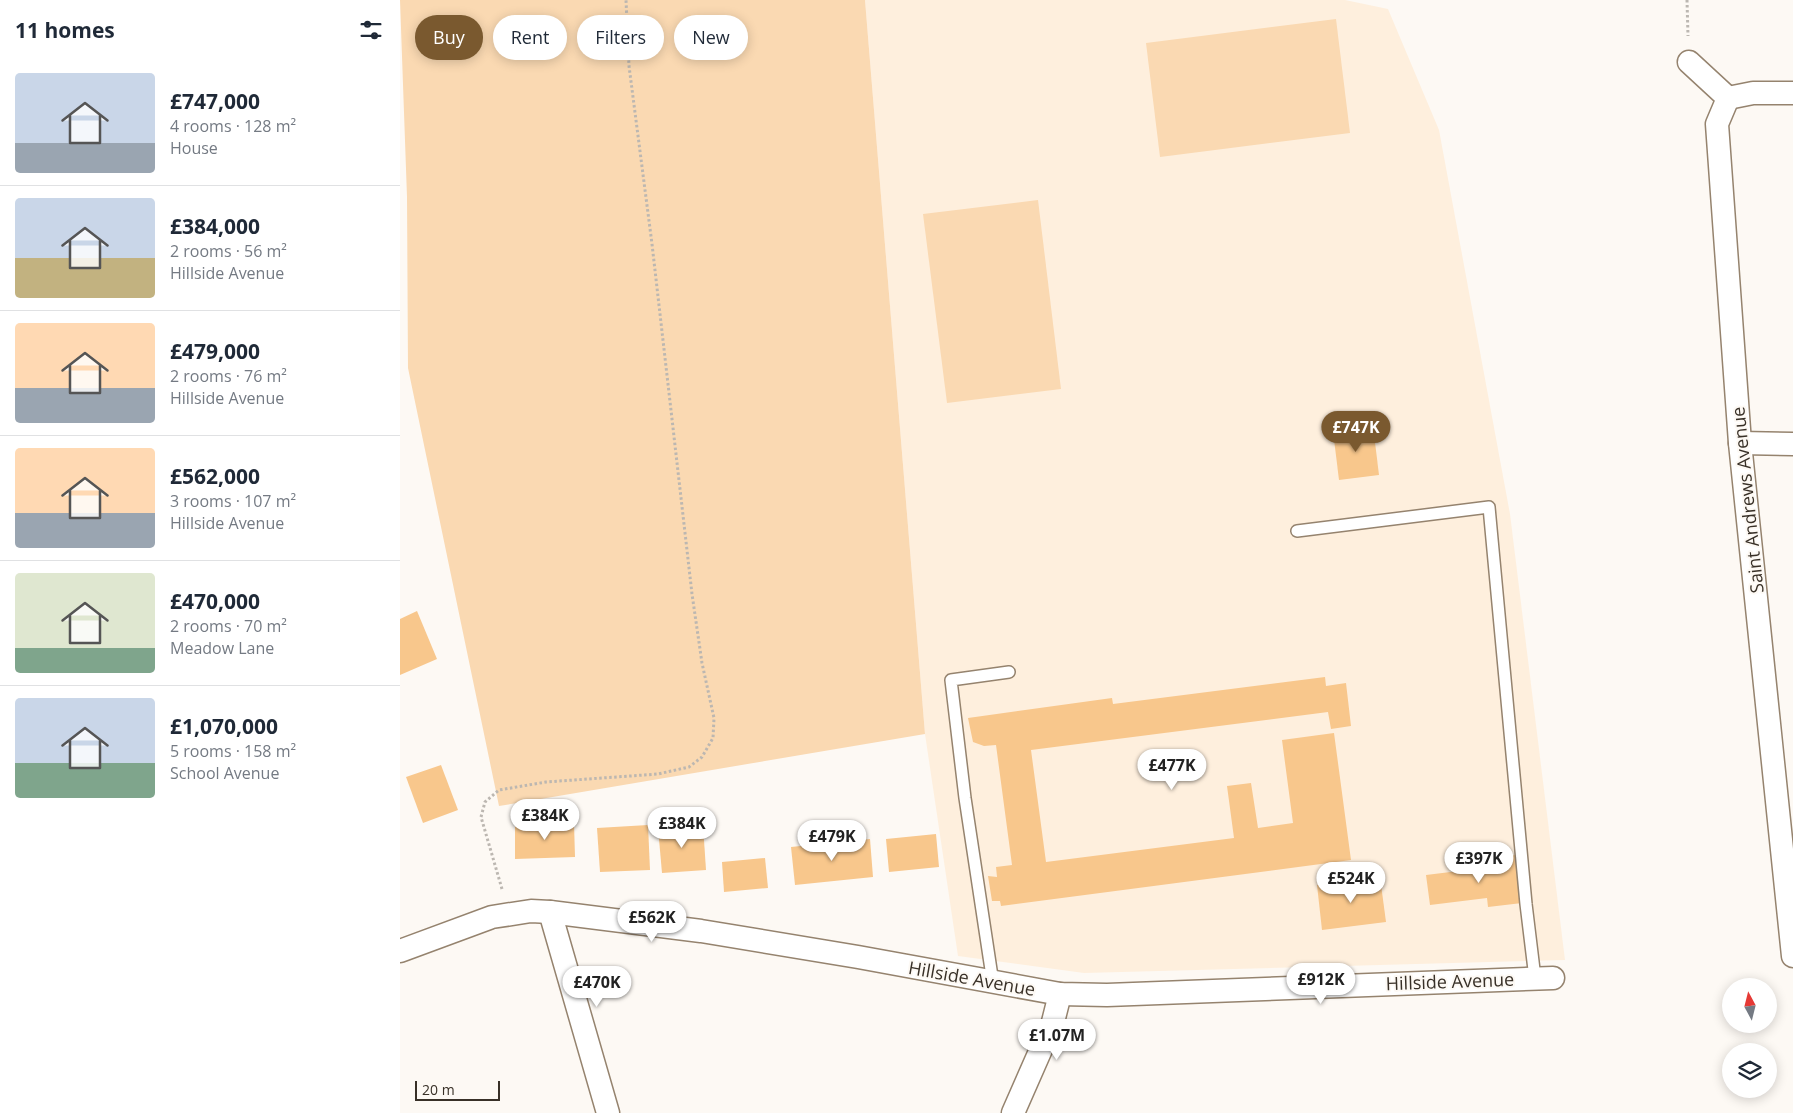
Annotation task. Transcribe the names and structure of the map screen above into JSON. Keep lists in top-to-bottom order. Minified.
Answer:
{"streets":{"street":["Saint Andrews Avenue","Hillside Avenue"]},"scale_bar":"20 m","north":"top","page":{"heading":"11 homes","chip":["Buy","Rent","Filters","New"],"list":[{"name":"£747,000","note":"4 rooms · 128 m² · House"},{"name":"£384,000","note":"2 rooms · 56 m² · Hillside Avenue"},{"name":"£479,000","note":"2 rooms · 76 m² · Hillside Avenue"},{"name":"£562,000","note":"3 rooms · 107 m² · Hillside Avenue"},{"name":"£470,000","note":"2 rooms · 70 m² · Meadow Lane"},{"name":"£1,070,000","note":"5 rooms · 158 m² · School Avenue"}],"price":["£747K","£477K","£384K","£384K","£479K","£397K","£524K","£562K","£912K","£470K","£1.07M"],"scale":"20 m"}}
